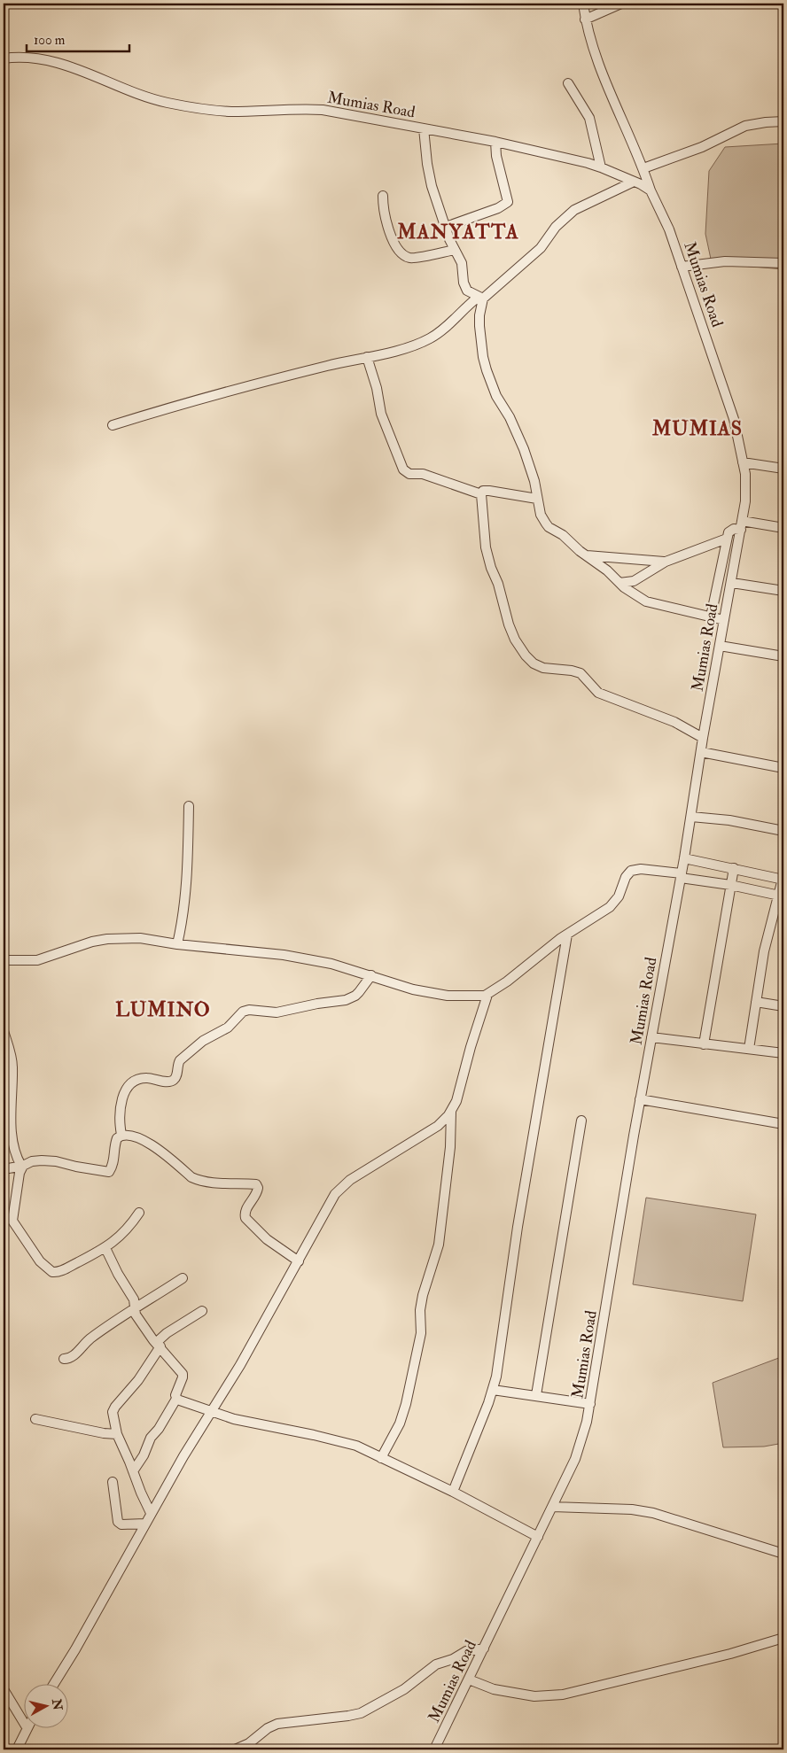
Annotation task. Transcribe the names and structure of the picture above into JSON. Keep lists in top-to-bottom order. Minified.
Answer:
{"streets":{"street":["Mumias Road"]},"districts":["MANYATTA","MUMIAS","LUMINO"],"scale_bar":"100 m","north":"right"}
